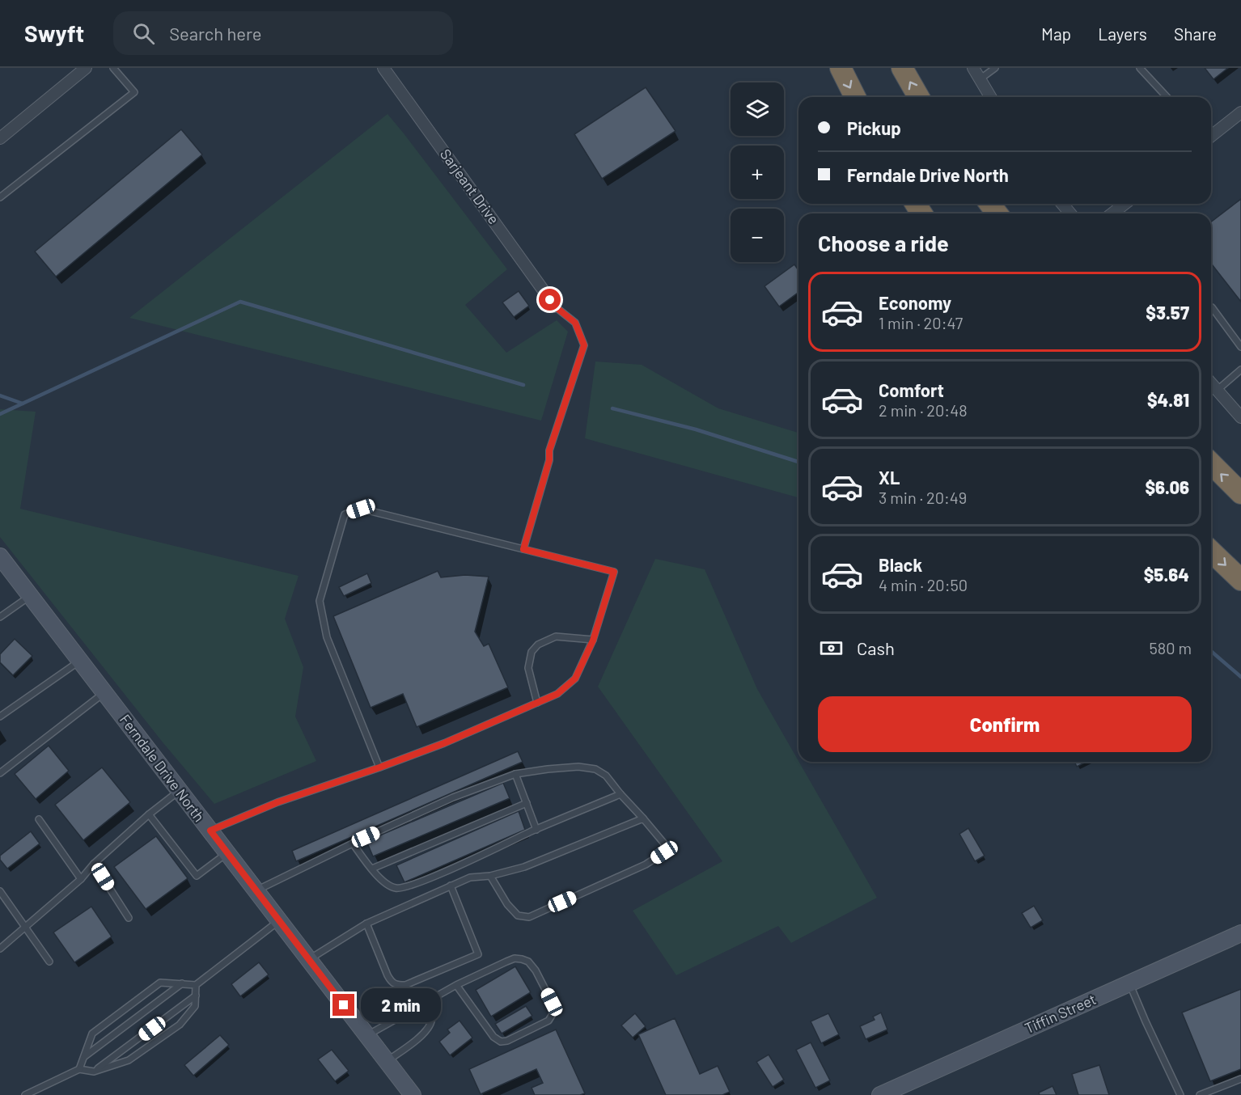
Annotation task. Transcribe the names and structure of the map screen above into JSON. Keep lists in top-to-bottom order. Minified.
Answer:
{"streets":{"main road":["Ferndale Drive North","Tiffin Street"],"street":["Sarjeant Drive"]},"page":{"header":"Swyft","search":"Search here","nav":["Map","Layers","Share"],"map_buttons":["+","−"],"banner":["Pickup","Ferndale Drive North"],"heading":"Choose a ride","list":[{"name":"Economy","note":"1 min · 20:47","value":"$3.57"},{"name":"Comfort","note":"2 min · 20:48","value":"$4.81"},{"name":"XL","note":"3 min · 20:49","value":"$6.06"},{"name":"Black","note":"4 min · 20:50","value":"$5.64"}],"pay":["Cash","580 m"],"buttons":"Confirm","bubble":"2 min"}}
